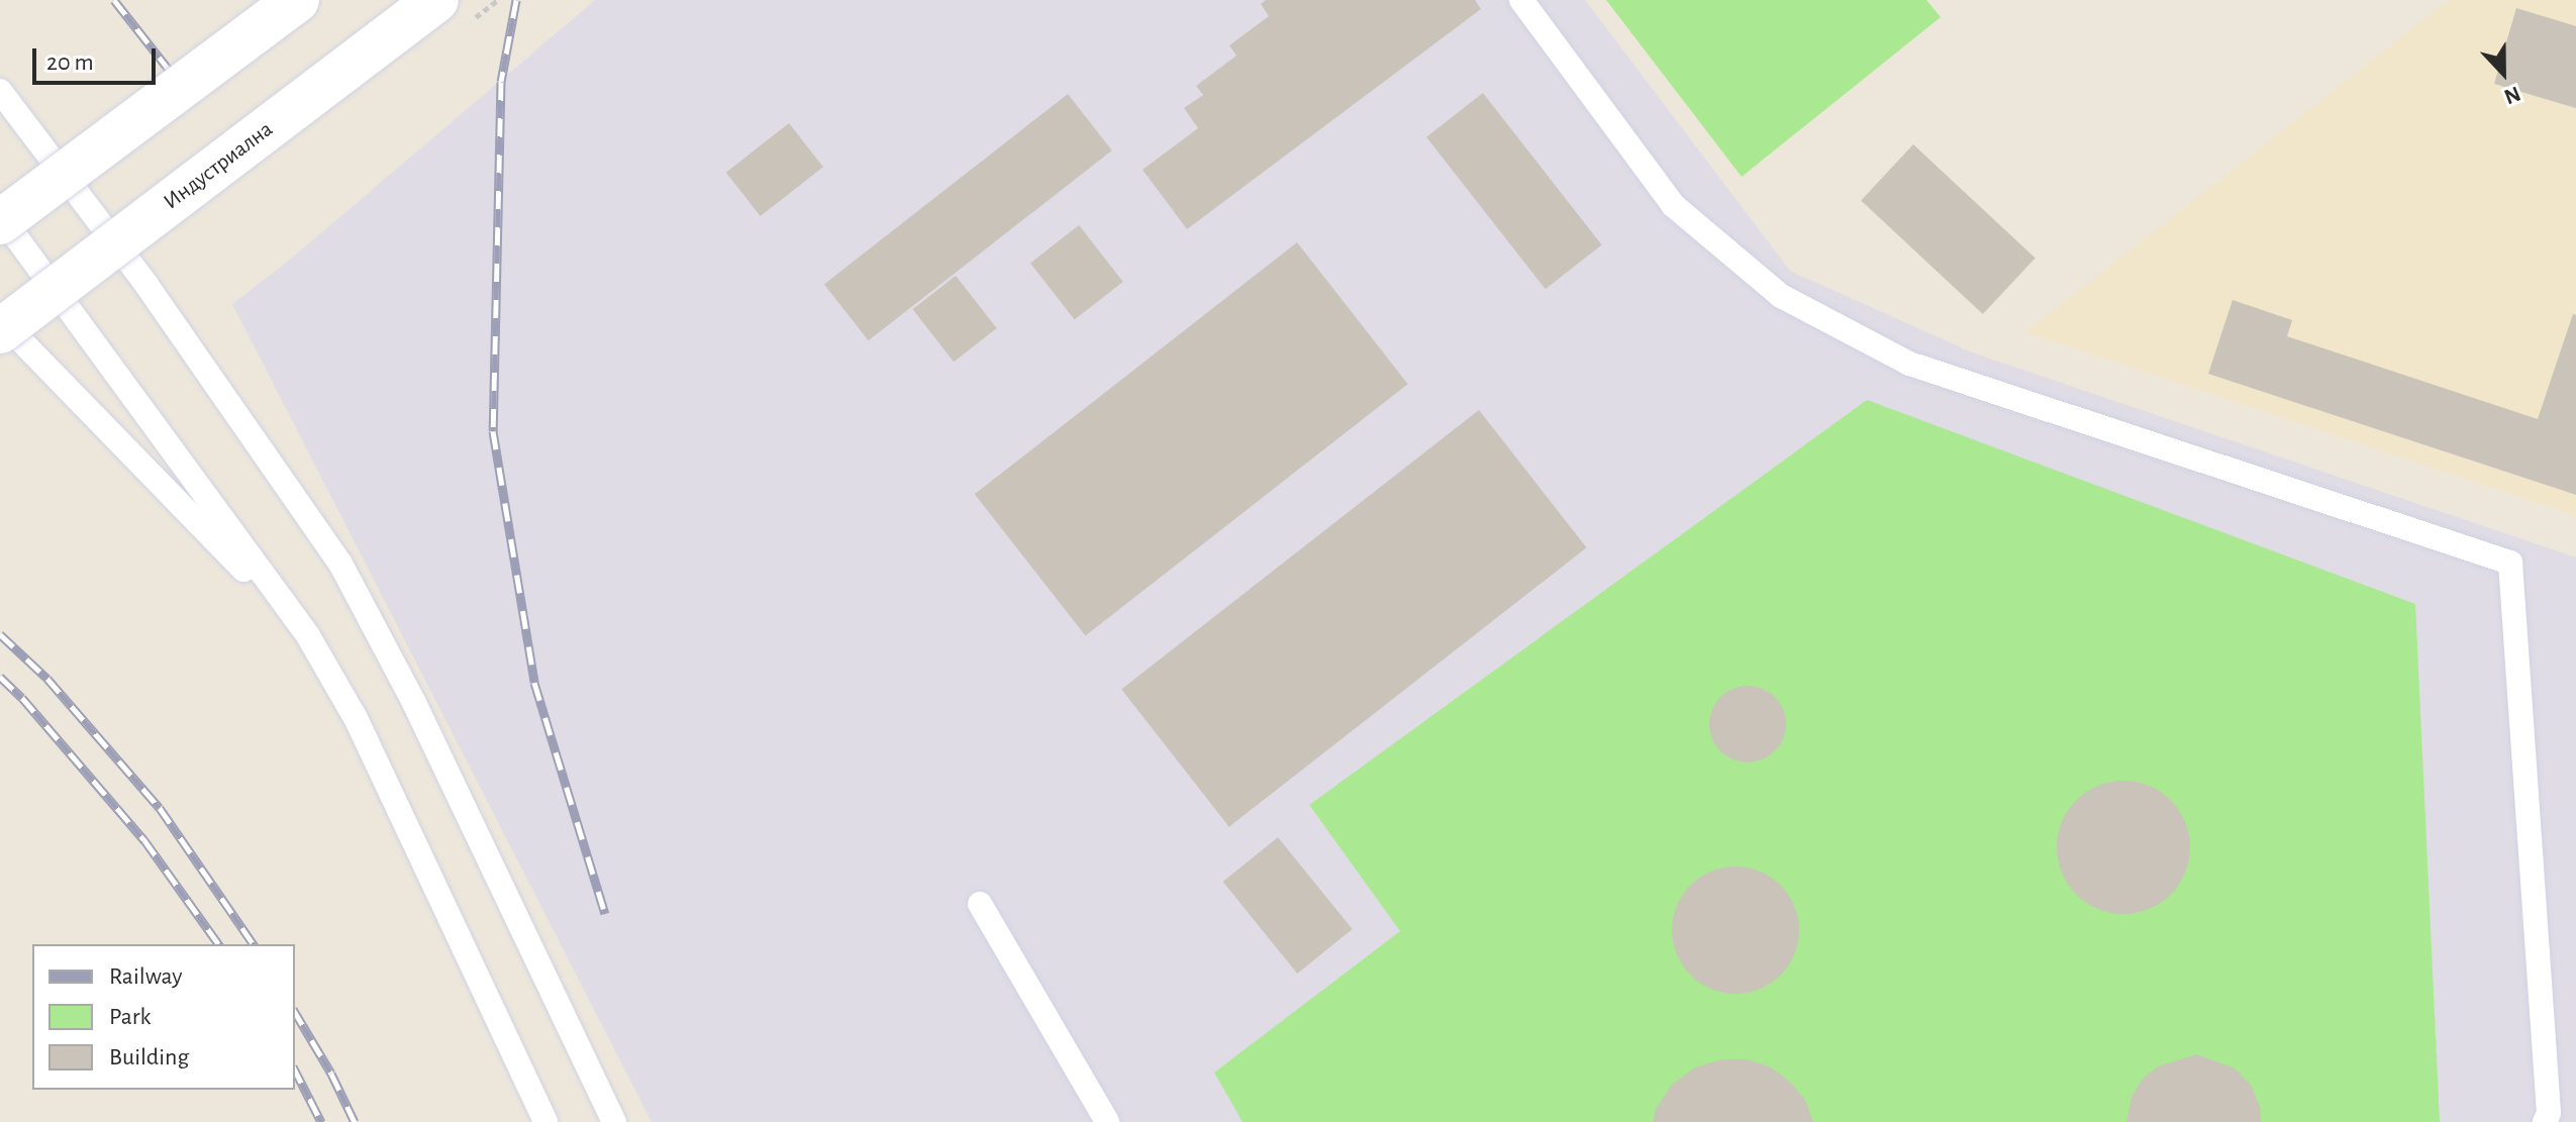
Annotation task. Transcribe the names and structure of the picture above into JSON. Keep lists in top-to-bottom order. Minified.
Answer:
{"streets":{"main road":["Индустриална"]},"legend":["Railway","Park","Building"],"scale_bar":"20 m","north":"bottom"}
